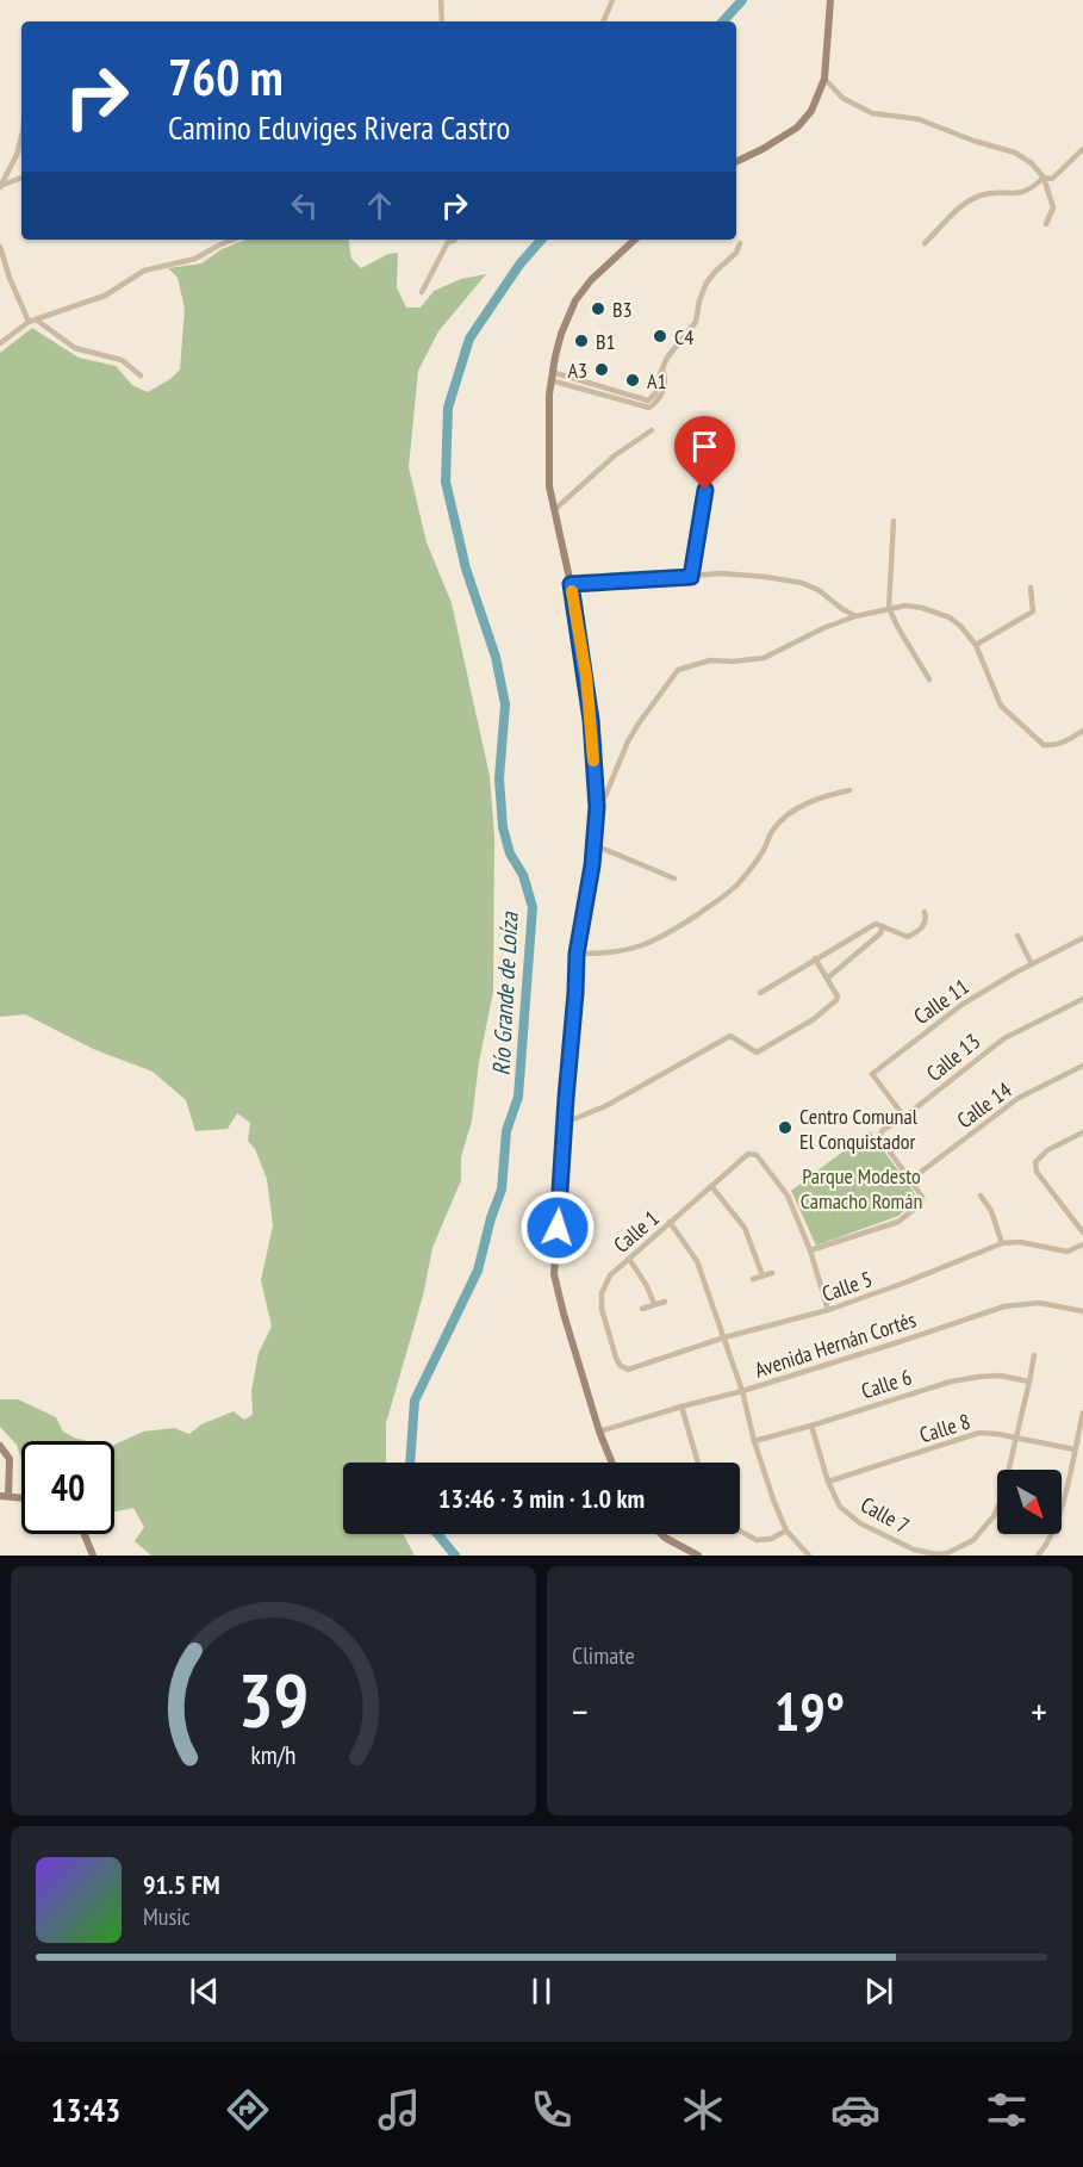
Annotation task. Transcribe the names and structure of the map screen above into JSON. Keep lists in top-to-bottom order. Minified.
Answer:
{"streets":{"street":["Calle 11","Calle 13","Calle 14","Calle 1","Calle 5","Avenida Hernán Cortés","Calle 6","Calle 8","Calle 7"]},"crossings":[["Calle 11","Calle 13"],["Calle 13","Calle 14"],["Calle 13","Calle 1"],["Calle 1","Calle 5"],["Calle 6","Calle 7"],["Calle 8","Calle 7"]],"water":["Río Grande de Loíza"],"parks":["Parque Modesto Camacho Román"],"places":["B3","C4","B1","A3","A1","Centro Comunal El Conquistador"],"north":"bottom right","page":{"turn":["760 m","Camino Eduviges Rivera Castro"],"limit":"40","trip":"13:46 · 3 min · 1.0 km","tile":"Climate","heat":["−","19°","+"],"song":["91.5 FM","Music"],"tabs":"13:43","gauge":["39","km/h"]}}
